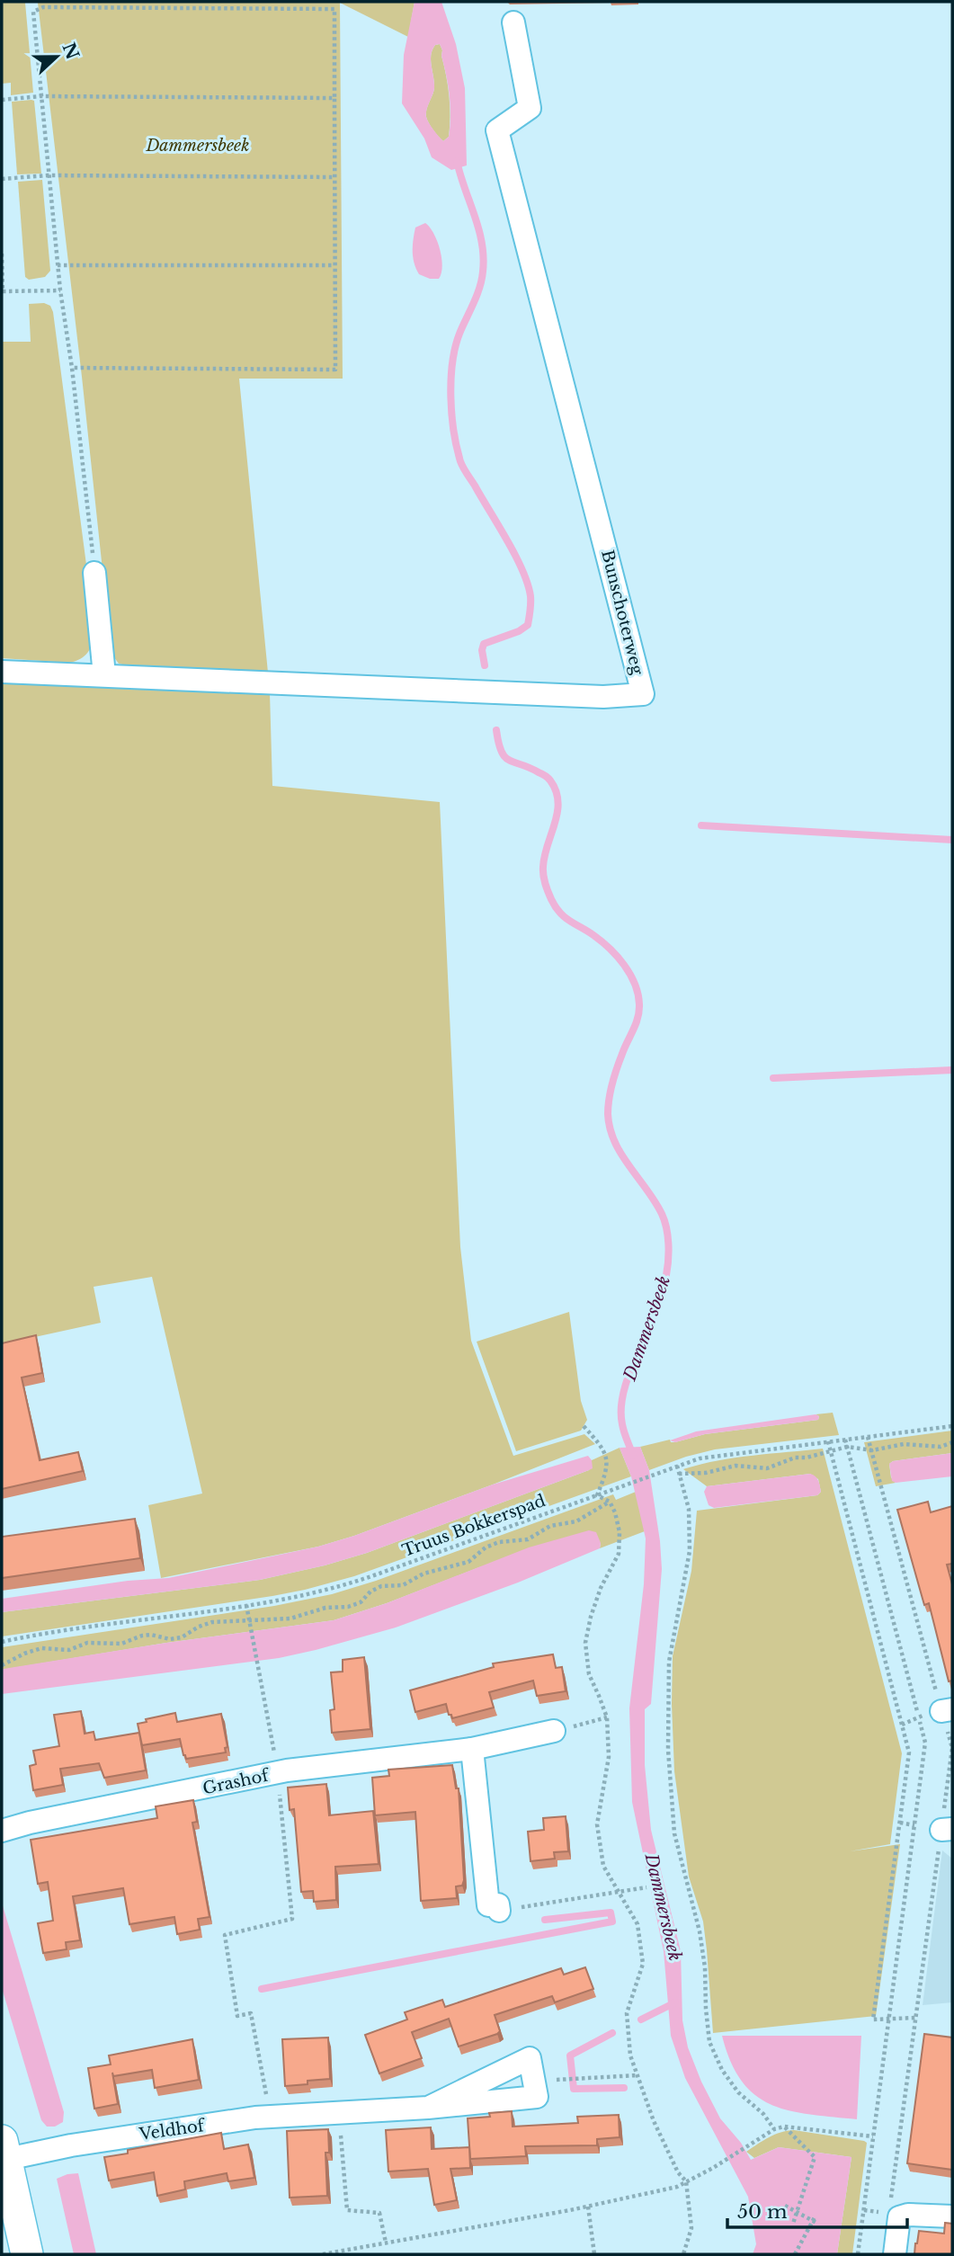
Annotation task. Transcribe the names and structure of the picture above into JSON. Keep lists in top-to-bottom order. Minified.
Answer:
{"streets":{"street":["Bunschoterweg","Grashof","Veldhof"],"path":["Truus Bokkerspad"]},"water":["Dammersbeek"],"parks":["Dammersbeek"],"scale_bar":"50 m","north":"right"}
